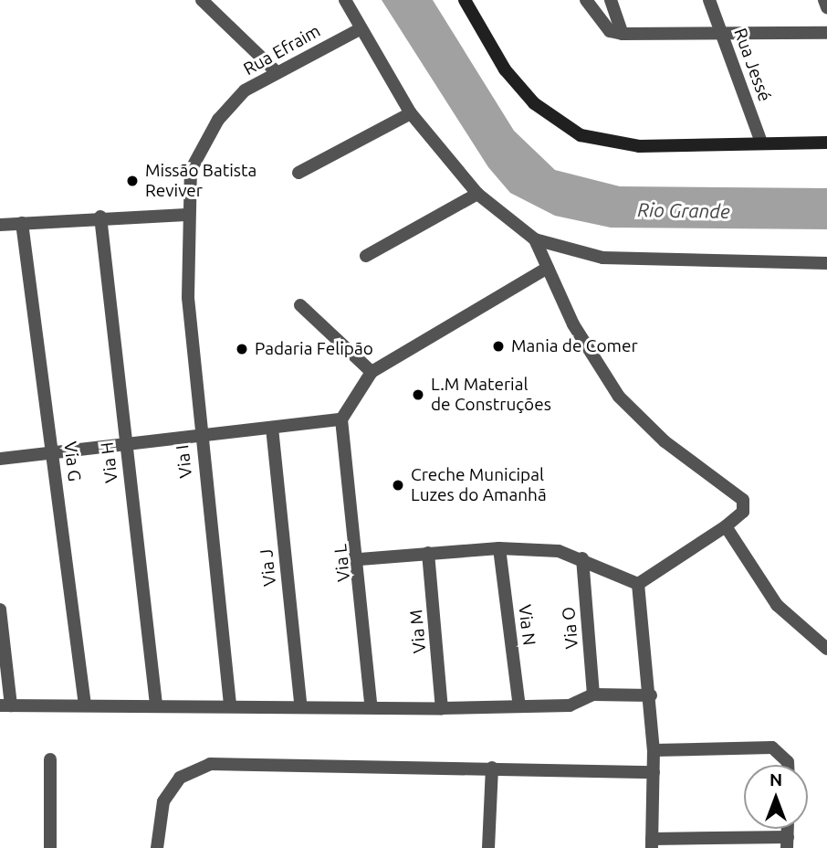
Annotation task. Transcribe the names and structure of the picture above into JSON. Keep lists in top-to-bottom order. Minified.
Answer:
{"streets":{"street":["Rua Efraim","Rua Jessé","Via G","Via I","Via H","Via L","Via J","Via N","Via O","Via M"]},"crossings":[["Rua Efraim","Via I"]],"water":["Rio Grande"],"places":["Missão Batista Reviver","Mania de Comer","Padaria Felipão","L.M Material de Construções","Creche Municipal Luzes do Amanhã"],"north":"top"}
